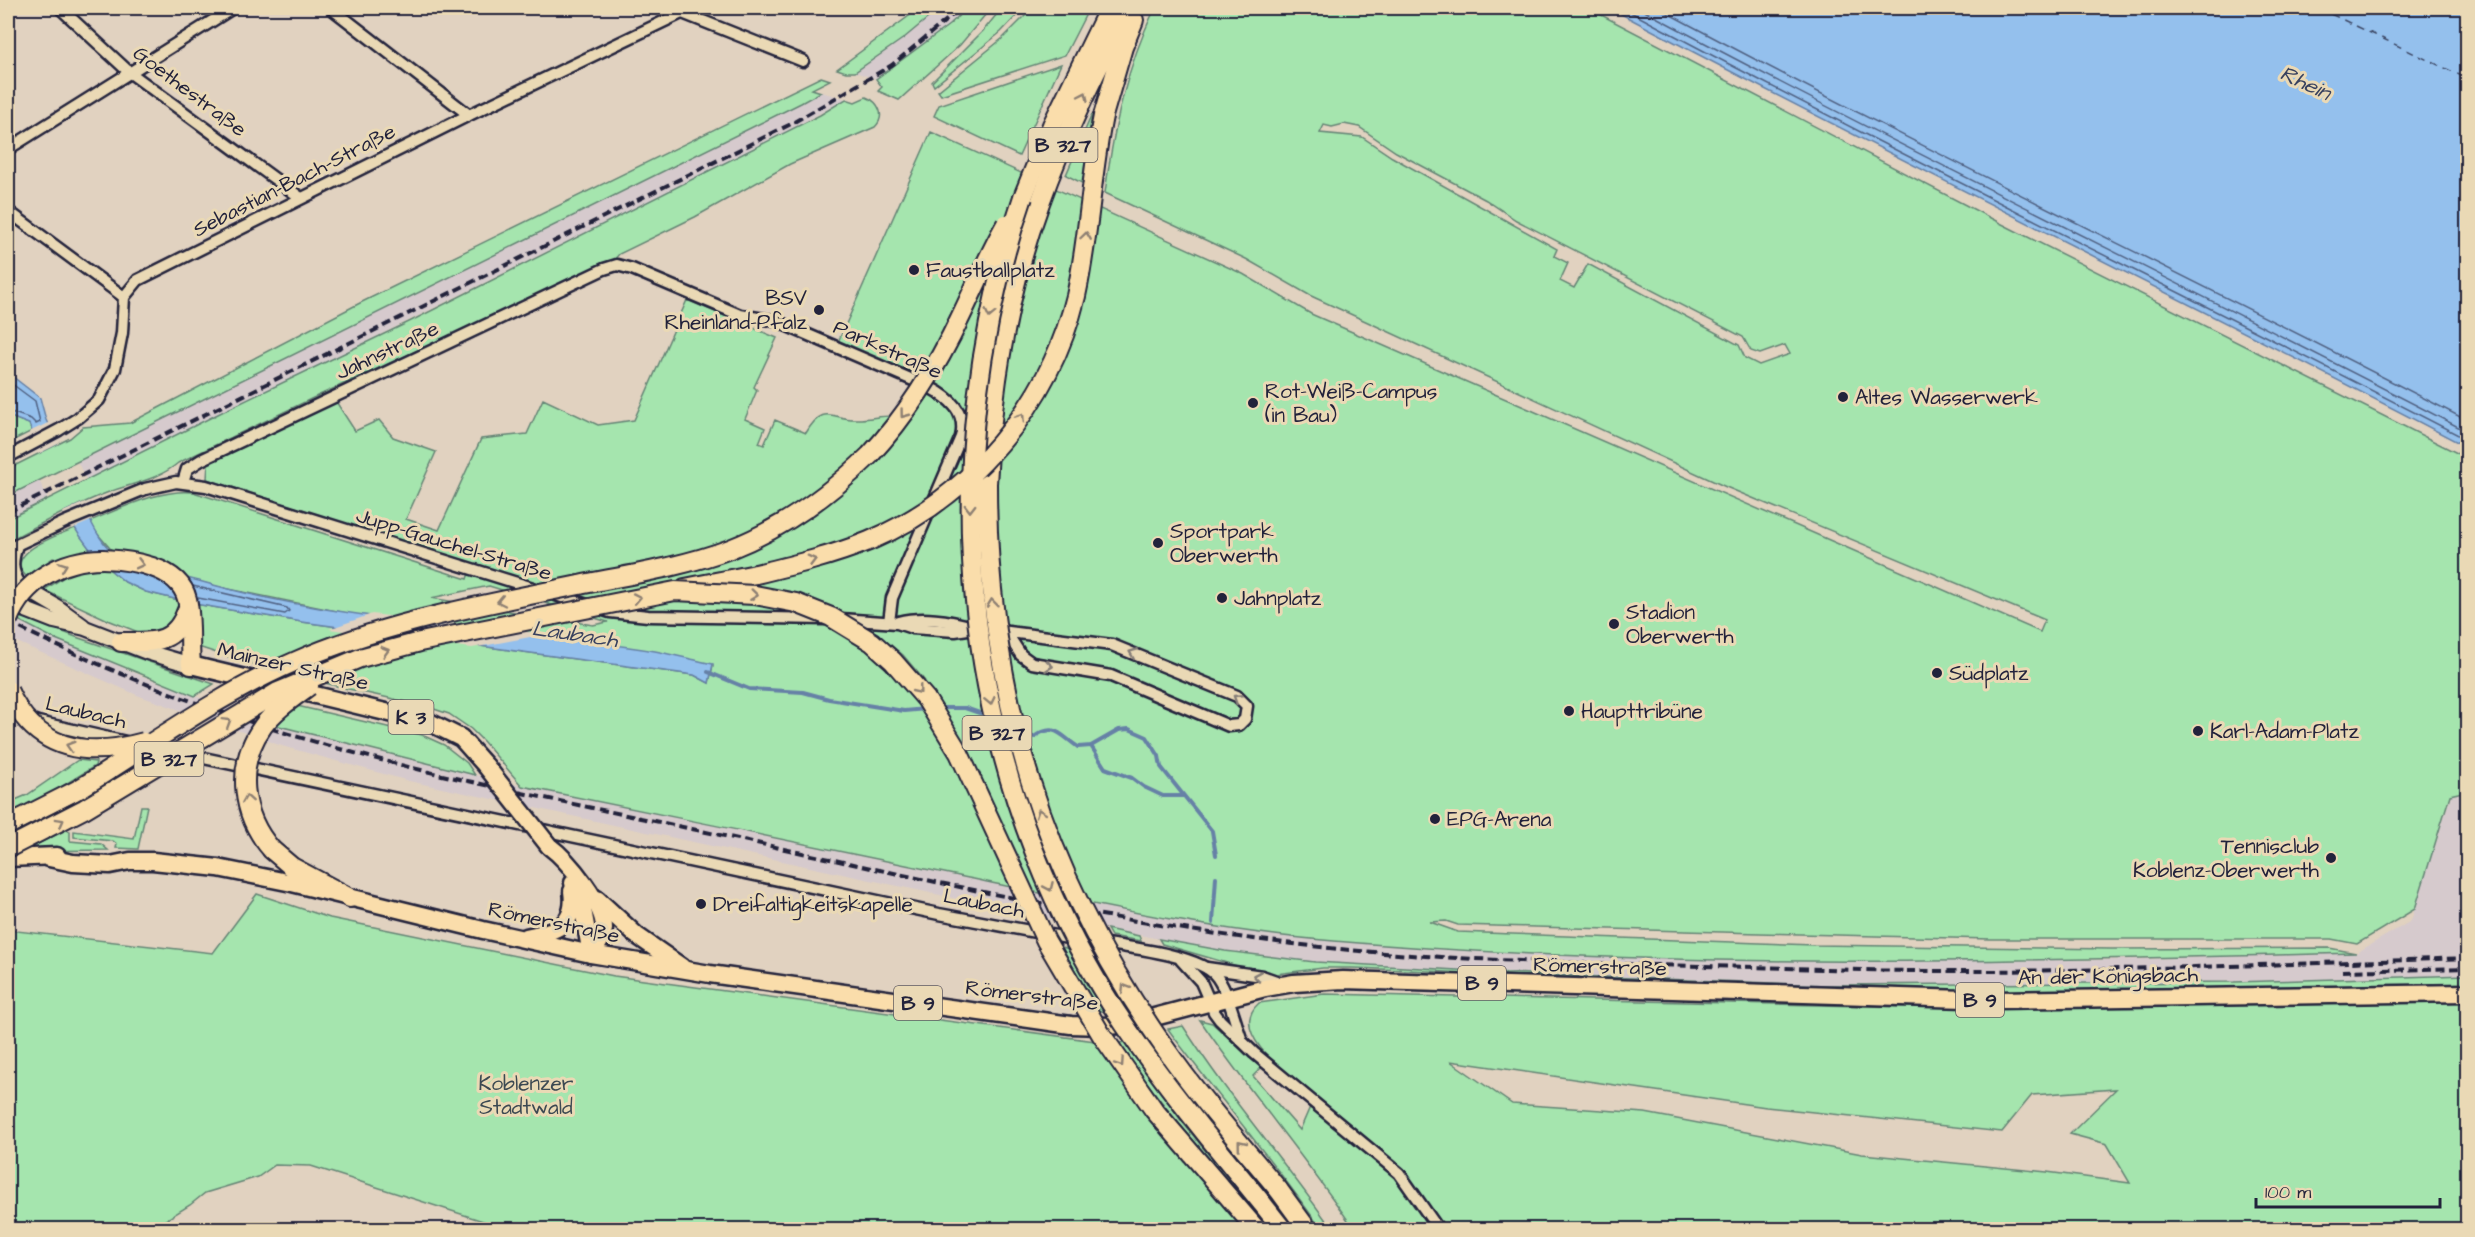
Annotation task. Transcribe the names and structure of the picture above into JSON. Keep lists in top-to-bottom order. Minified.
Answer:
{"streets":{"highway":["B 327"],"main road":["Mainzer Straße","K 3","Römerstraße","An der Königsbach","B 9"],"street":["Goethestraße","Sebastian-Bach-Straße","Parkstraße","Jahnstraße","Jupp-Gauchel-Straße","Laubach"]},"crossings":[["Goethestraße","Sebastian-Bach-Straße"],["Parkstraße","Jahnstraße"],["Parkstraße","Jupp-Gauchel-Straße"],["Jahnstraße","Jupp-Gauchel-Straße"],["Jupp-Gauchel-Straße","Mainzer Straße"],["Mainzer Straße","K 3"],["Mainzer Straße","Römerstraße"],["Laubach","Römerstraße"],["K 3","Römerstraße"],["Römerstraße","An der Königsbach"]],"water":["Rhein","Laubach"],"parks":["Koblenzer Stadtwald"],"places":["Faustballplatz","BSV Rheinland-Pfalz","Altes Wasserwerk","Rot-Weiß-Campus (in Bau)","Sportpark Oberwerth","Jahnplatz","Stadion Oberwerth","Südplatz","Haupttribüne","Karl-Adam-Platz","EPG-Arena","Tennisclub Koblenz-Oberwerth","Dreifaltigkeitskapelle"],"scale_bar":"100 m"}
